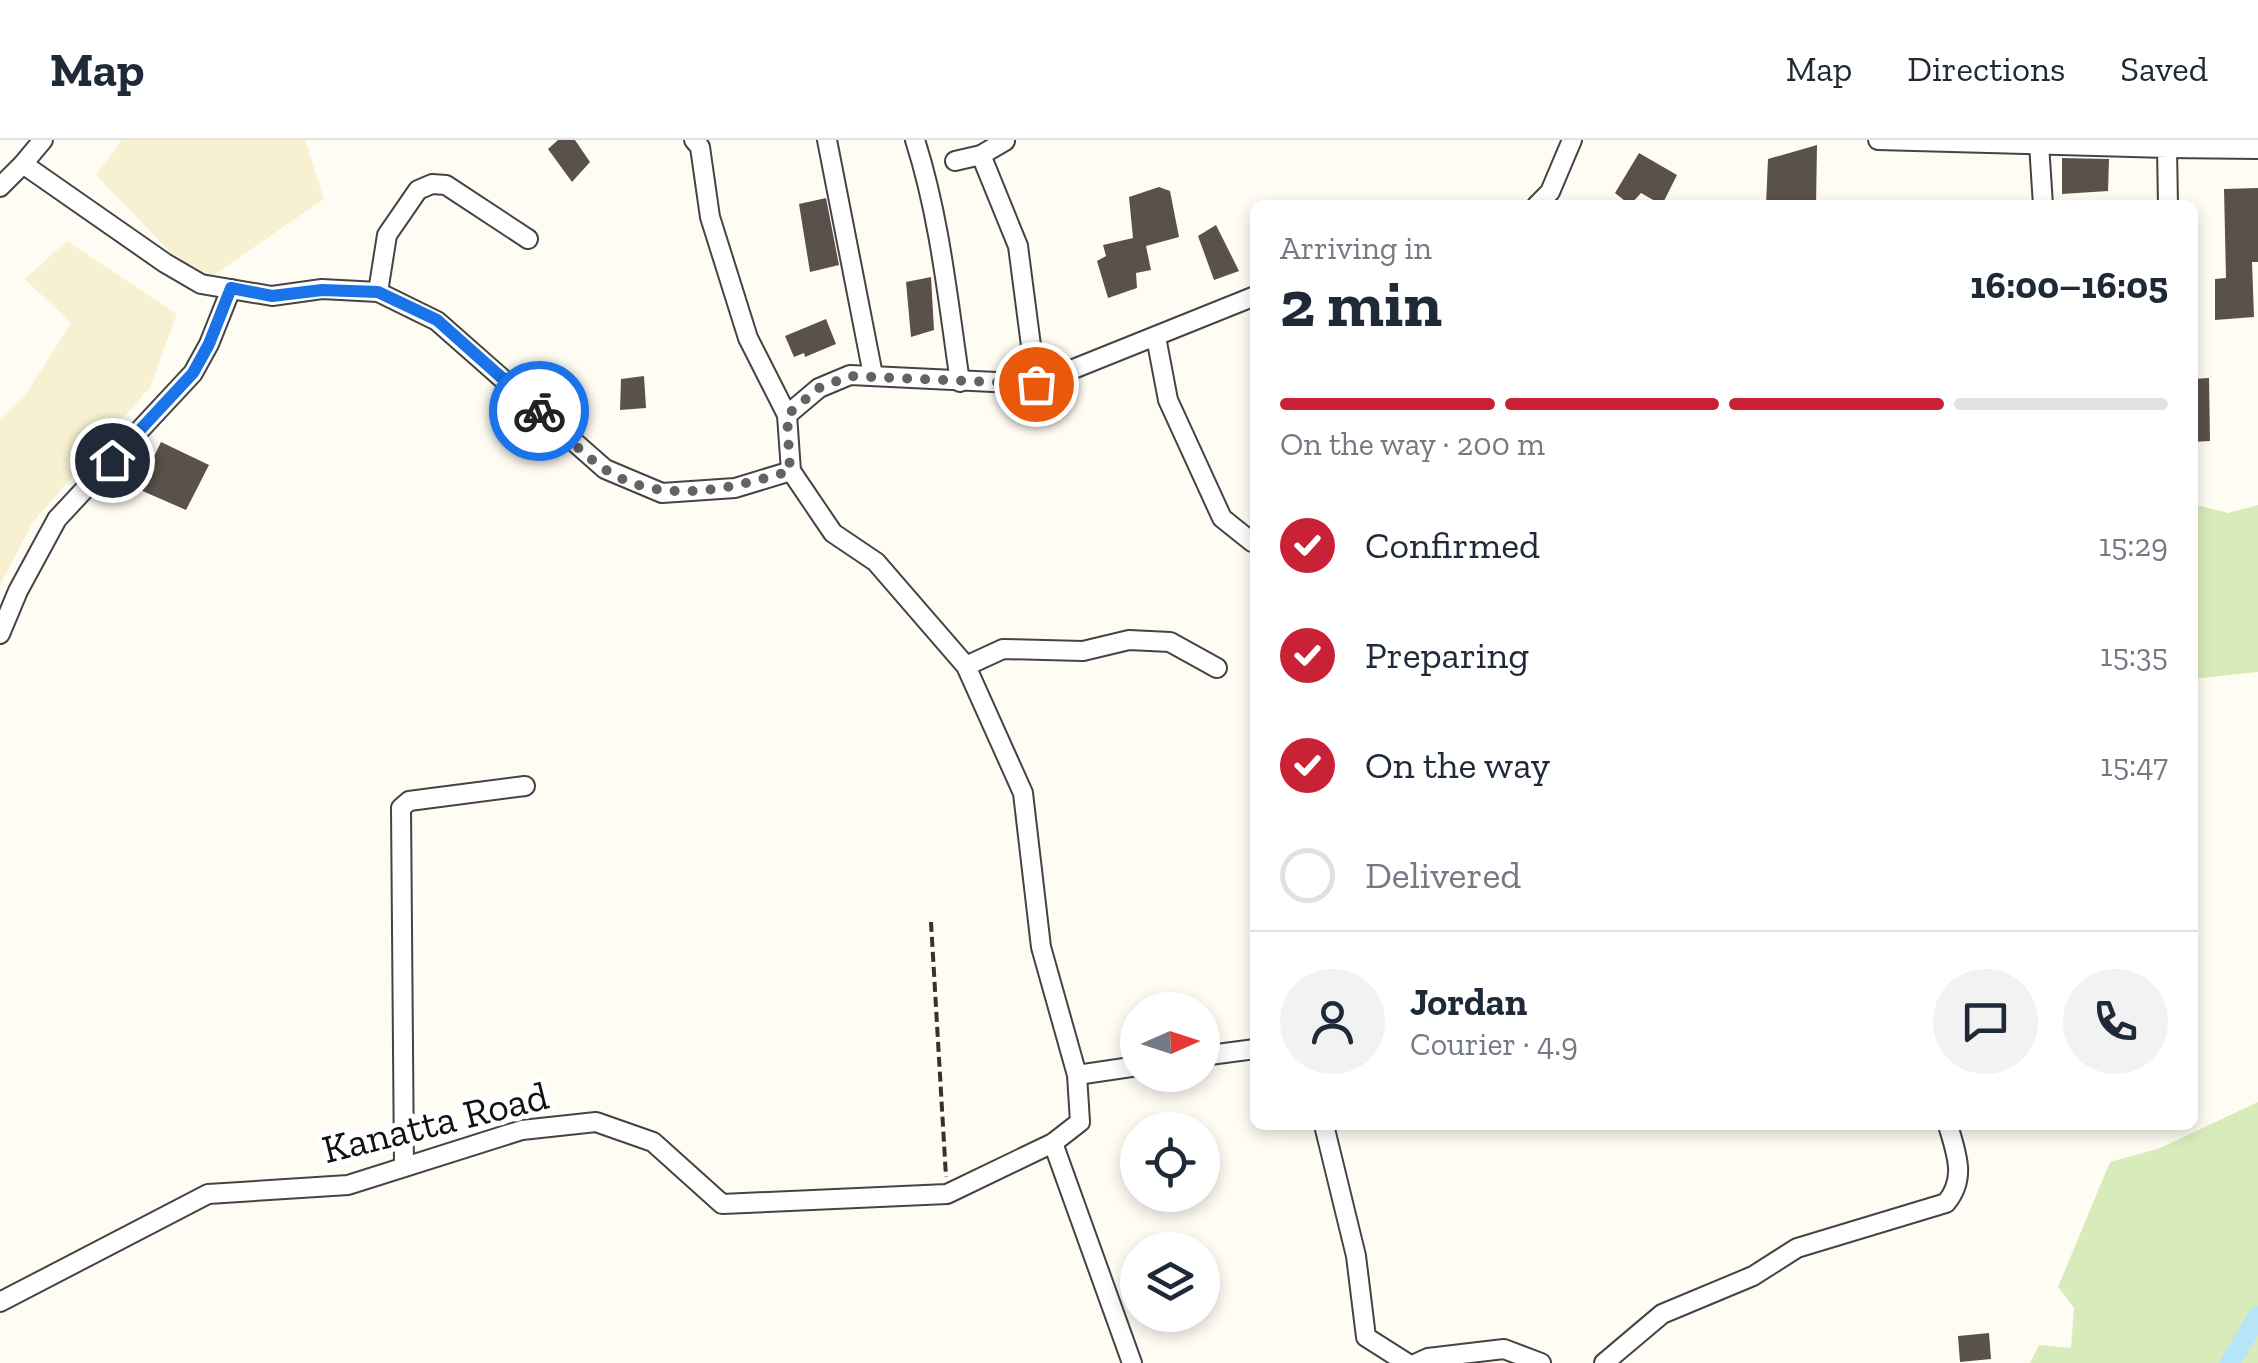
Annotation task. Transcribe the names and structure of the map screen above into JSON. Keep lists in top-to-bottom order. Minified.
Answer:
{"streets":{"street":["Kanatta Road"]},"north":"right","page":{"header":"Map","nav":["Map","Directions","Saved"],"heading":["2 min","Arriving in","16:00–16:05"],"panel":["Jordan","Courier · 4.9"],"bar":"On the way · 200 m","list":[["Confirmed","15:29"],["Preparing","15:35"],["On the way","15:47"],"Delivered"]}}
